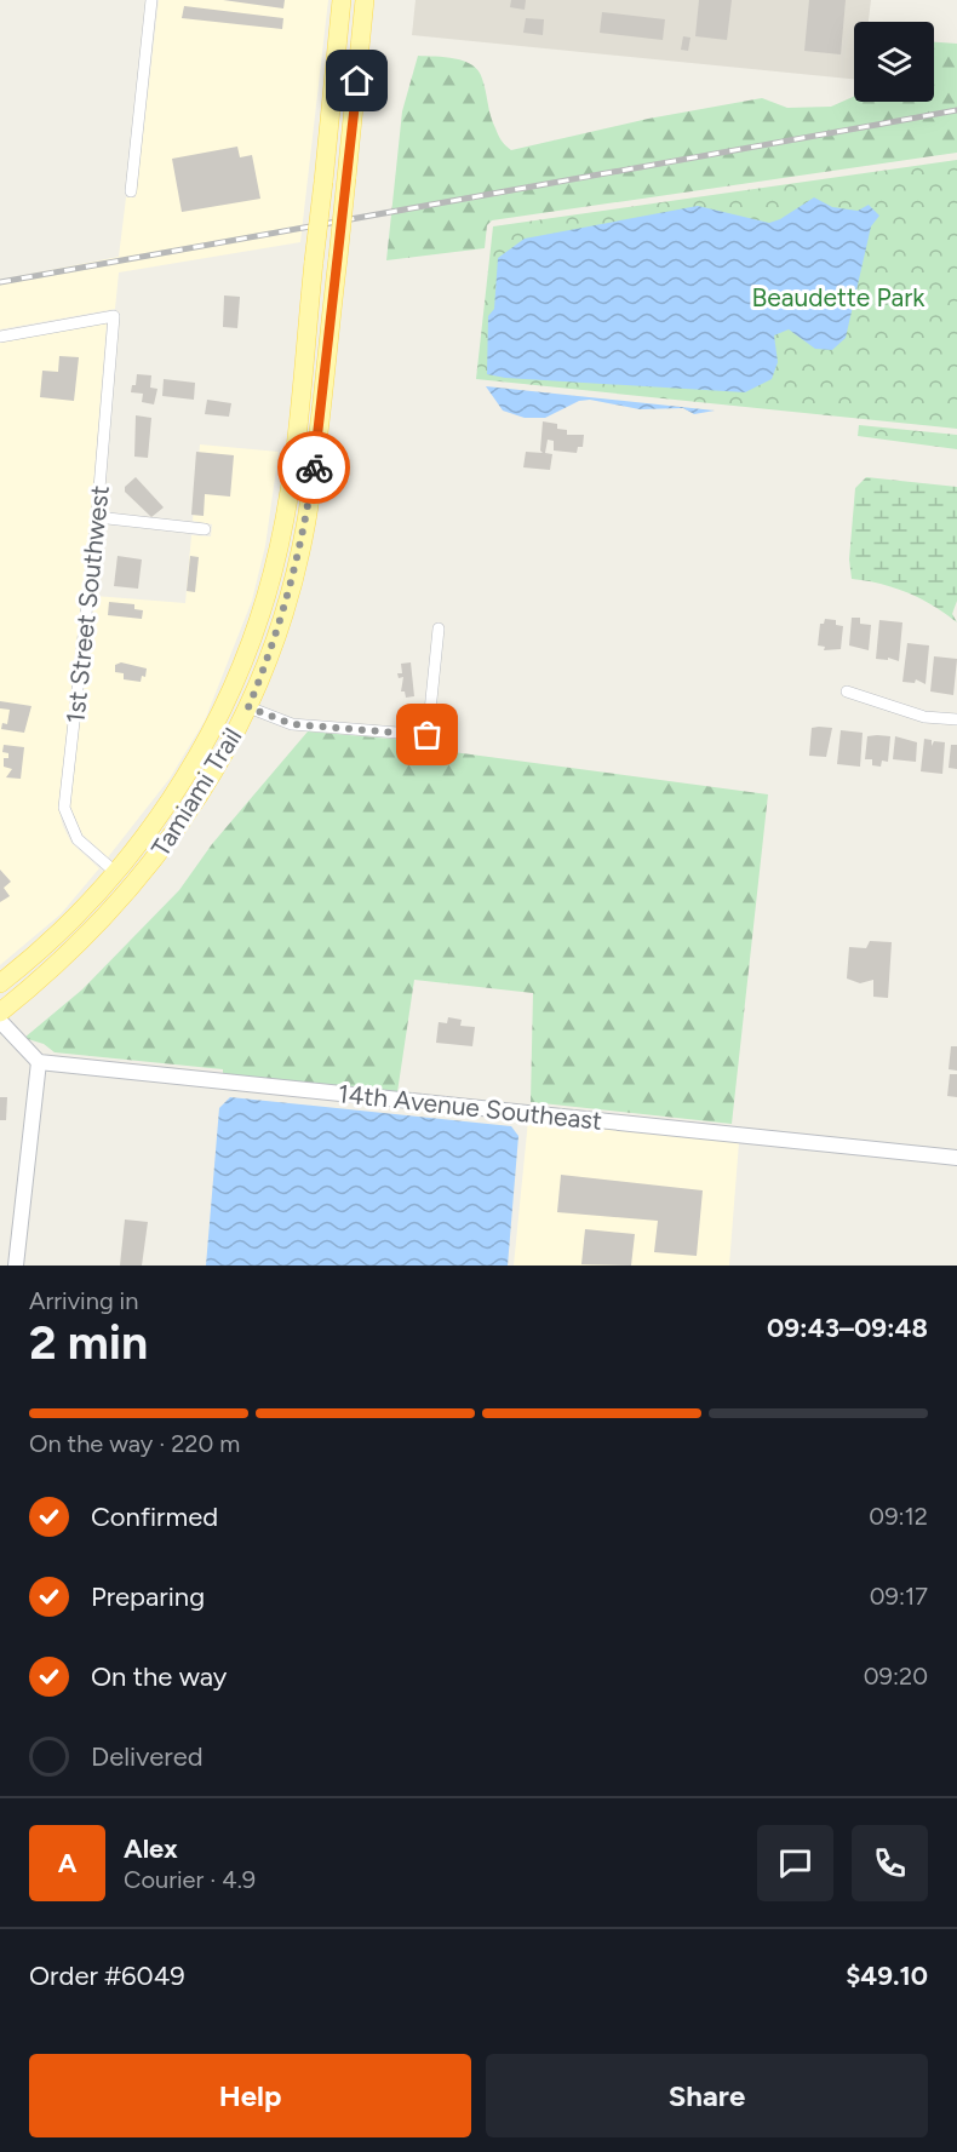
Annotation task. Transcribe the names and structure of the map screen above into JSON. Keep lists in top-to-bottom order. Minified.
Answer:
{"streets":{"main road":["Tamiami Trail"],"street":["1st Street Southwest","14th Avenue Southeast"]},"crossings":[["1st Street Southwest","Tamiami Trail"]],"parks":["Beaudette Park"],"page":{"heading":["2 min","Arriving in","09:43–09:48"],"panel":["Alex","Courier · 4.9","Order #6049","$49.10"],"bar":"On the way · 220 m","list":[["Confirmed","09:12"],["Preparing","09:17"],["On the way","09:20"],"Delivered"],"round":"A","buttons":["Help","Share"]}}
